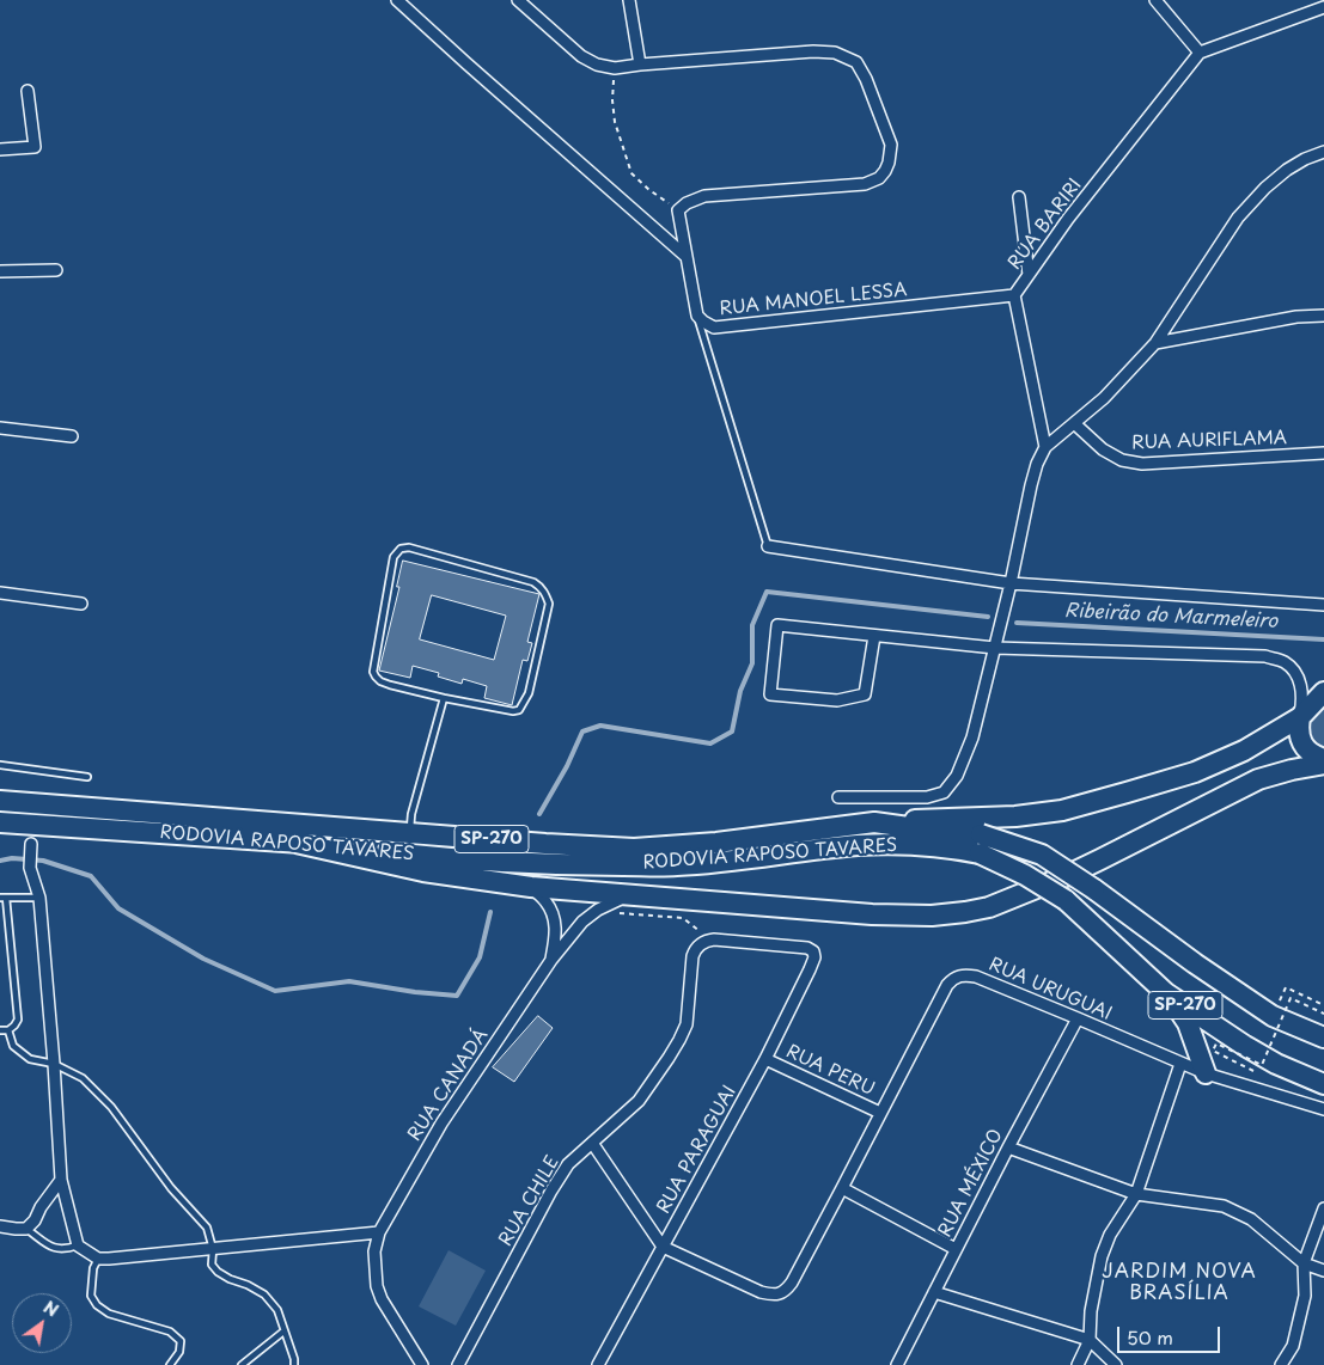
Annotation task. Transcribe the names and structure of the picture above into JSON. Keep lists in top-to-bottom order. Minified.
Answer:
{"streets":{"highway":["SP-270","RODOVIA RAPOSO TAVARES"],"street":["RUA BARIRI","RUA MANOEL LESSA","RUA AURIFLAMA","RUA URUGUAI","RUA PERU","RUA CANADÁ","RUA PARAGUAI","RUA MÉXICO","RUA CHILE"]},"crossings":[["RUA BARIRI","RUA MANOEL LESSA"],["RUA URUGUAI","RUA PERU"],["RUA URUGUAI","RUA PARAGUAI"],["RUA URUGUAI","RUA MÉXICO"],["RUA PERU","RUA PARAGUAI"],["RUA PARAGUAI","RUA CHILE"]],"districts":["JARDIM NOVA BRASÍLIA"],"water":["Ribeirão do Marmeleiro"],"scale_bar":"50 m","north":"top right"}
